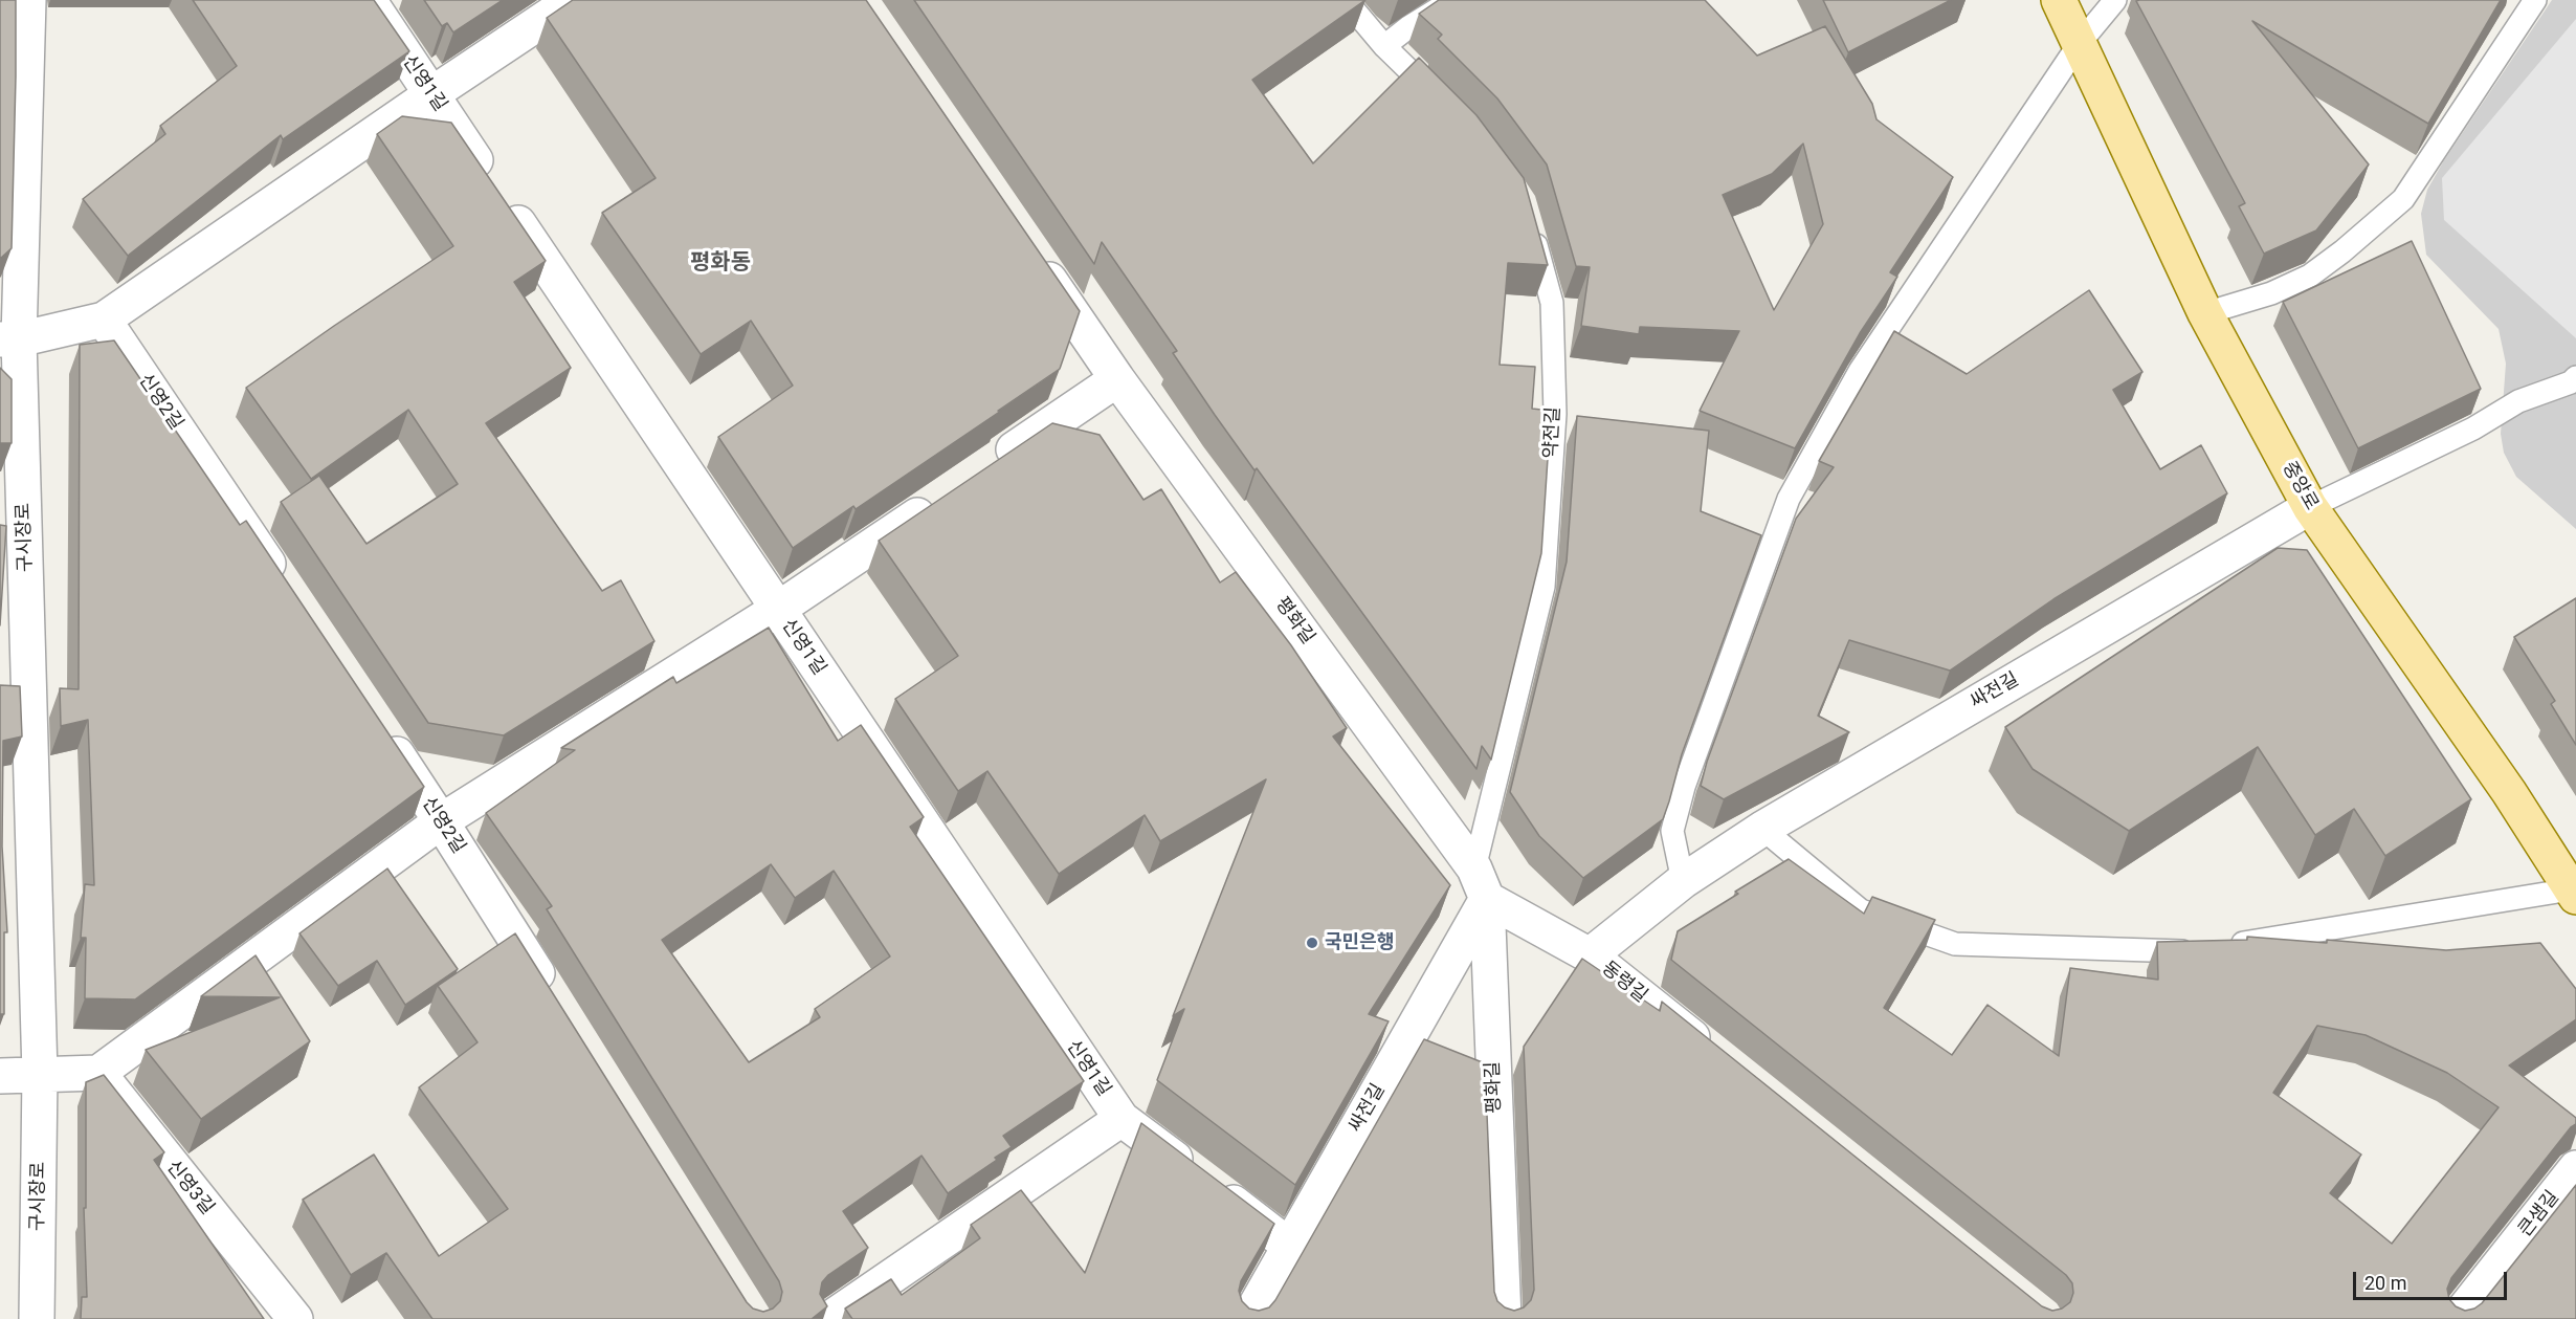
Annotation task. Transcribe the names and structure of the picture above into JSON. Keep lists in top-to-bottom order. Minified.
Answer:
{"streets":{"main road":["중앙로"],"street":["신영1길","신영2길","구시장로","평화길","싸전길","동령길","신영3길","큰샘길"],"lane":["약전길"]},"crossings":[["신영1길","싸전길"],["약전길","평화길"],["약전길","싸전길"],["약전길","동령길"],["중앙로","싸전길"],["평화길","싸전길"],["평화길","동령길"],["싸전길","동령길"]],"districts":["평화동"],"places":["국민은행"],"scale_bar":"20 m"}
